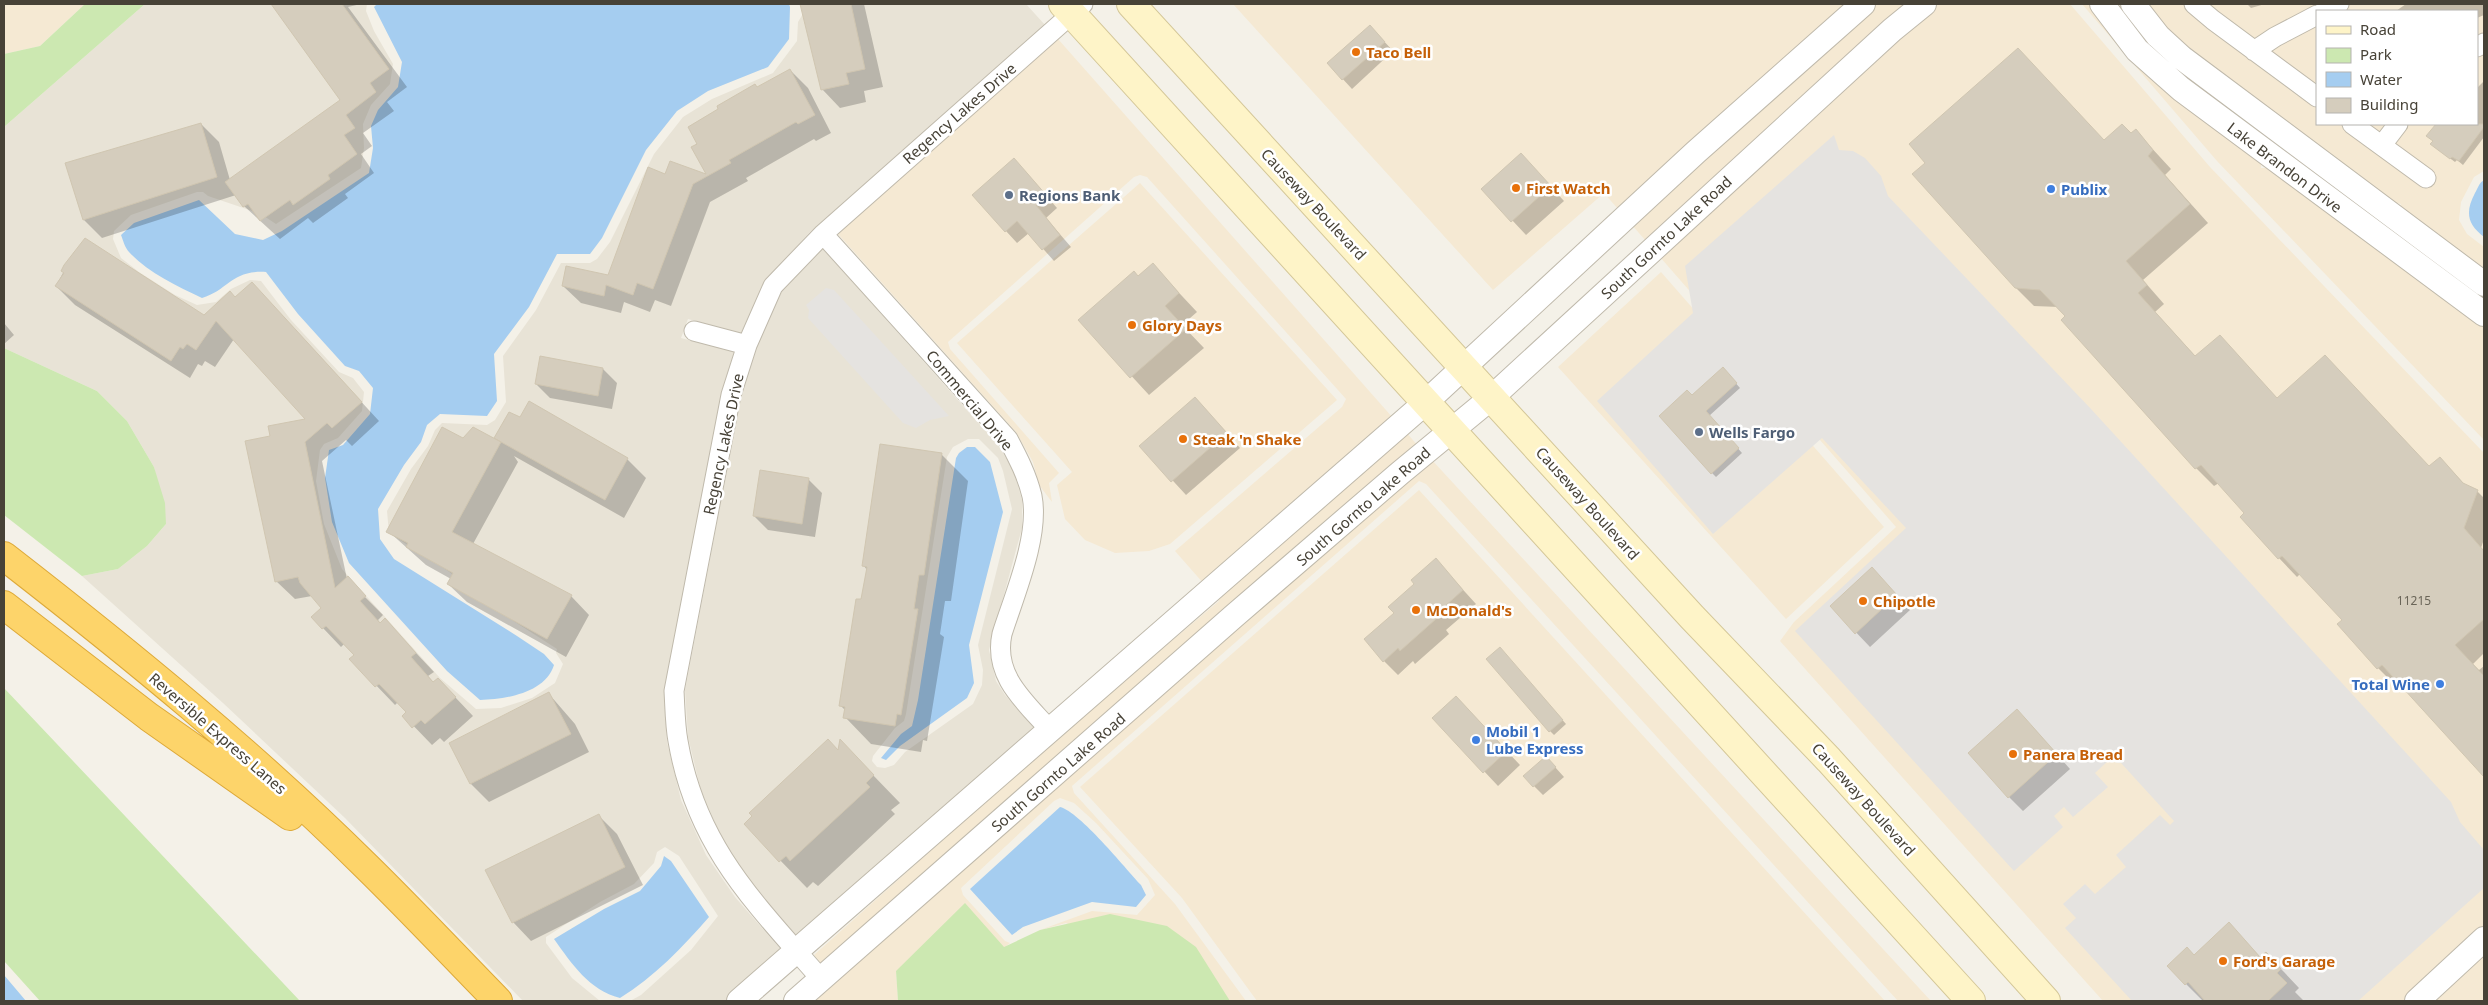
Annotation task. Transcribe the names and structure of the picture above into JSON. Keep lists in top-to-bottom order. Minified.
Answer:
{"streets":{"highway":["Reversible Express Lanes"],"main road":["Causeway Boulevard"],"street":["Regency Lakes Drive","Lake Brandon Drive","South Gornto Lake Road","Commercial Drive"]},"crossings":[["Regency Lakes Drive","South Gornto Lake Road"],["Regency Lakes Drive","Commercial Drive"],["Causeway Boulevard","South Gornto Lake Road"]],"places":["Taco Bell","First Watch","Publix","Regions Bank","Glory Days","Wells Fargo","Steak 'n Shake","Chipotle","McDonald's","Total Wine","Mobil 1 Lube Express","Panera Bread","Ford's Garage"],"house_numbers":["11215"],"legend":["Road","Park","Water","Building"]}
